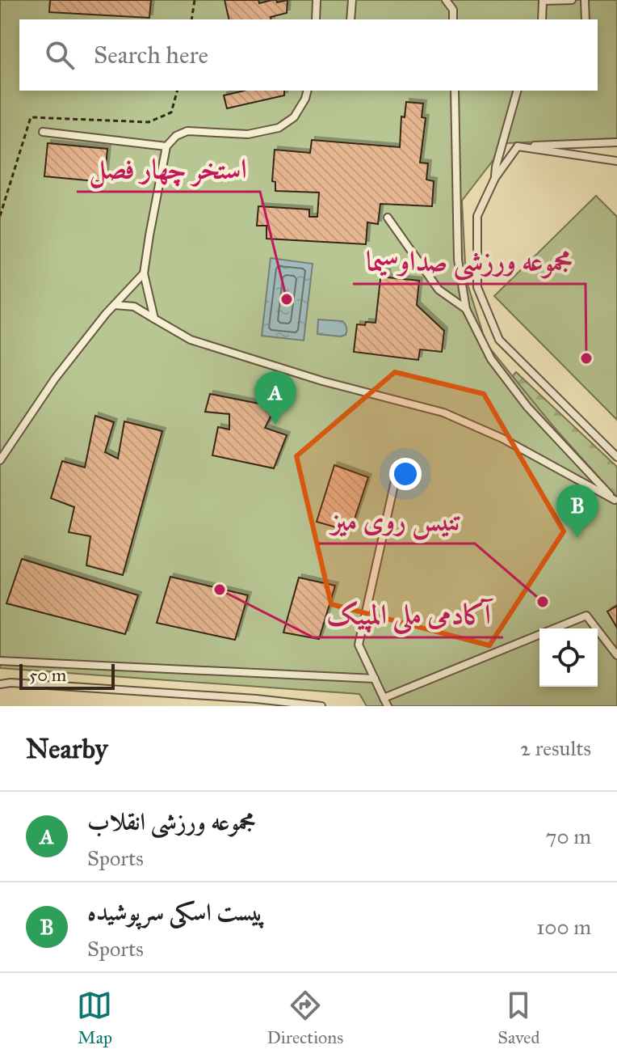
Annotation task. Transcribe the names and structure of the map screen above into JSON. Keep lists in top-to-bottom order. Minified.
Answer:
{"places":["استخر چهار فصل","مجموعه ورزشی صداوسیما","آکادمی ملی المپیک","تنیس روی میز"],"scale_bar":"50 m","page":{"search":"Search here","pins":["A","B"],"scale":"50 m","heading":["Nearby","2 results"],"list":[{"mark":"A","name":"مجموعه ورزشی انقلاب","note":"Sports","value":"70 m"},{"mark":"B","name":"پیست اسکی سرپوشیده","note":"Sports","value":"100 m"}],"nav":["Map","Directions","Saved"]}}
